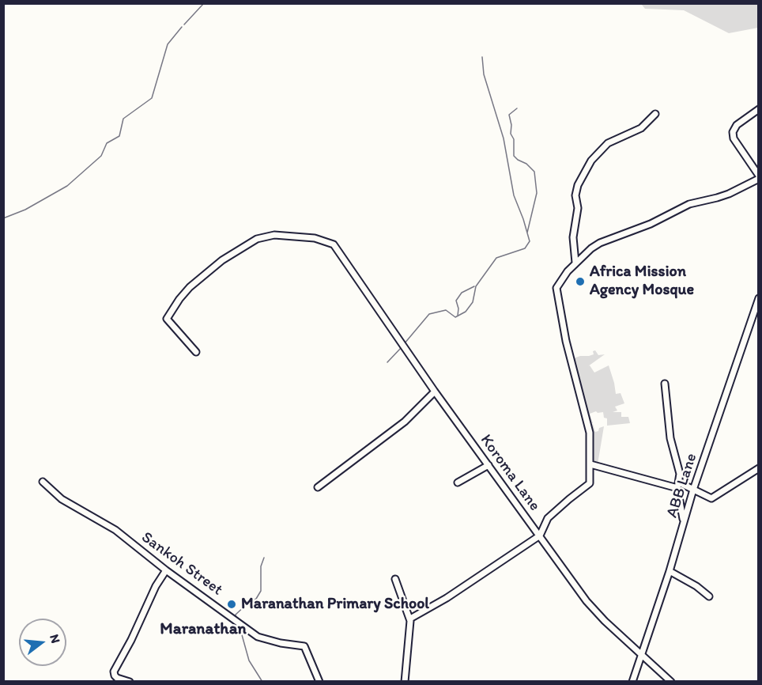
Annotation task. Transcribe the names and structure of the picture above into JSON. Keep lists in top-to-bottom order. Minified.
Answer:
{"streets":{"street":["Koroma Lane","ABB Lane","Sankoh Street"]},"crossings":[["Koroma Lane","ABB Lane"]],"districts":["Maranathan"],"places":["Africa Mission Agency Mosque","Maranathan Primary School"],"north":"right"}
